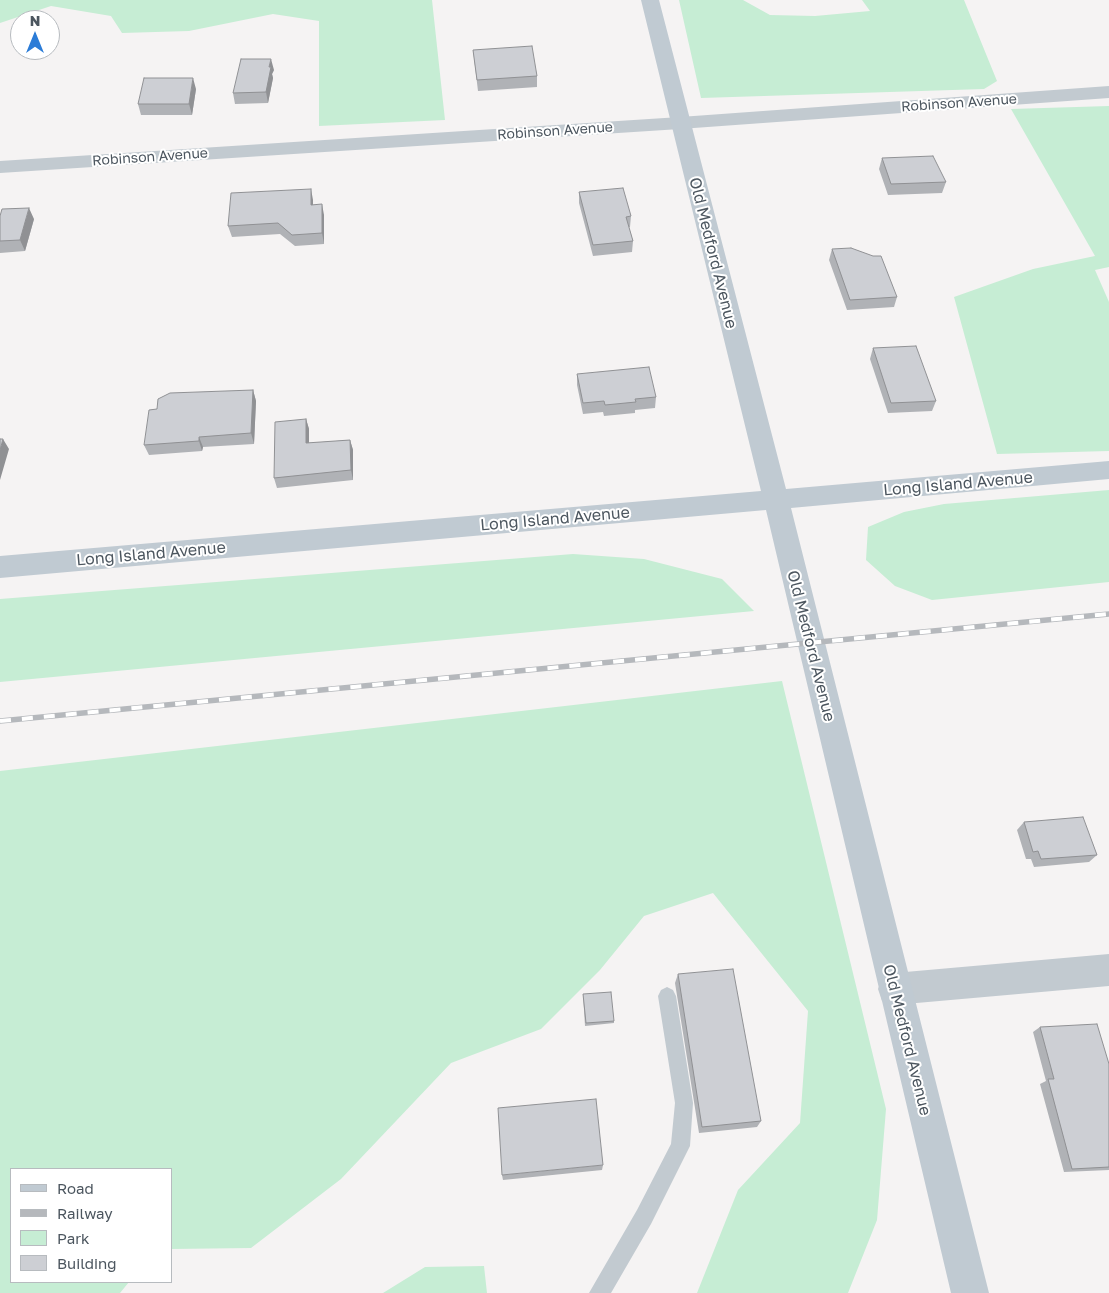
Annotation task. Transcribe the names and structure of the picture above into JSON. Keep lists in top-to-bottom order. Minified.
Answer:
{"streets":{"street":["Robinson Avenue","Old Medford Avenue","Long Island Avenue"]},"crossings":[["Robinson Avenue","Old Medford Avenue"],["Old Medford Avenue","Long Island Avenue"]],"legend":["Road","Railway","Park","Building"],"north":"top"}
